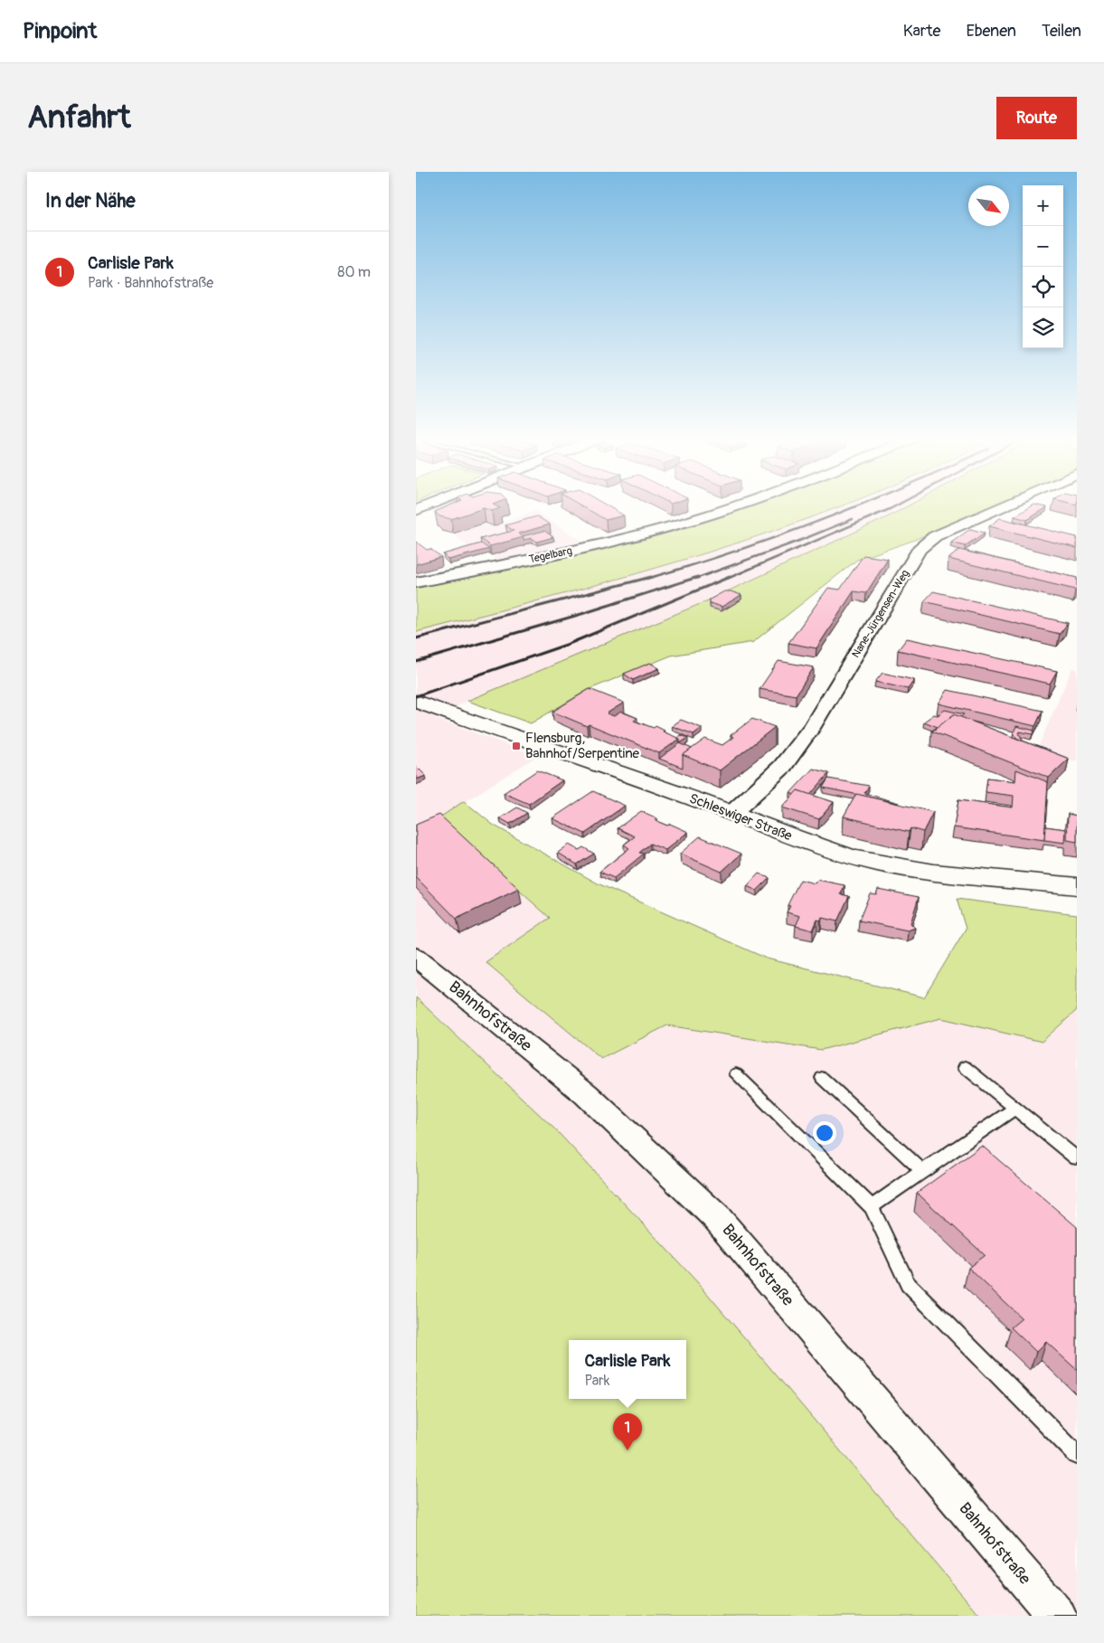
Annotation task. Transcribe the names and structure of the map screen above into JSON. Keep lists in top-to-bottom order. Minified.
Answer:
{"streets":{"main road":["Schleswiger Straße"],"street":["Tegelbarg","Nane-Jürgensen-Weg","Bahnhofstraße"]},"crossings":[["Nane-Jürgensen-Weg","Schleswiger Straße"]],"places":{"transit":["Flensburg, Bahnhof/Serpentine"]},"north":"bottom right","page":{"header":"Pinpoint","nav":["Karte","Ebenen","Teilen"],"buttons":"Route","title":"Anfahrt","heading":"In der Nähe","map_buttons":["+","−"],"list":[{"mark":"1","name":"Carlisle Park","note":"Park · Bahnhofstraße","value":"80 m"}],"popup":["Carlisle Park","Park"],"pins":"1"}}
